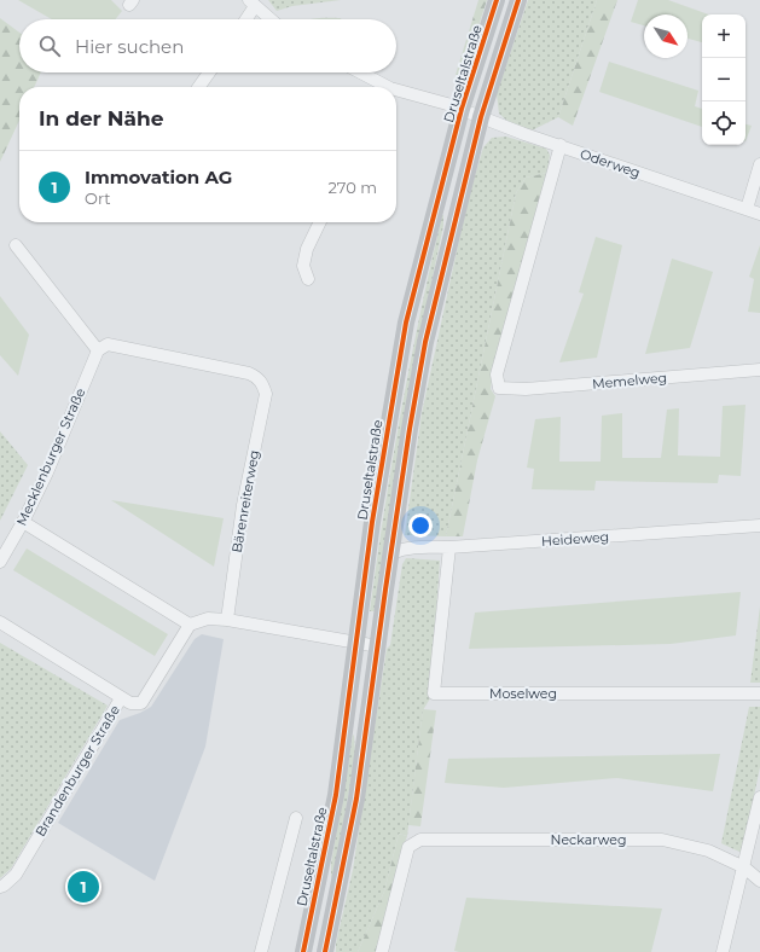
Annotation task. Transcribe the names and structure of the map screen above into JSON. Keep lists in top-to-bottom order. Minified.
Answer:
{"streets":{"main road":["Druseltalstraße"],"street":["Oderweg","Memelweg","Mecklenburger Straße","Bärenreiterweg","Heideweg","Moselweg","Brandenburger Straße","Neckarweg"]},"crossings":[["Druseltalstraße","Oderweg"],["Oderweg","Memelweg"],["Mecklenburger Straße","Bärenreiterweg"],["Heideweg","Moselweg"]],"north":"bottom right","page":{"map_buttons":["+","−"],"search":"Hier suchen","heading":"In der Nähe","list":[{"mark":"1","name":"Immovation AG","note":"Ort","value":"270 m"}],"pins":"1"}}
